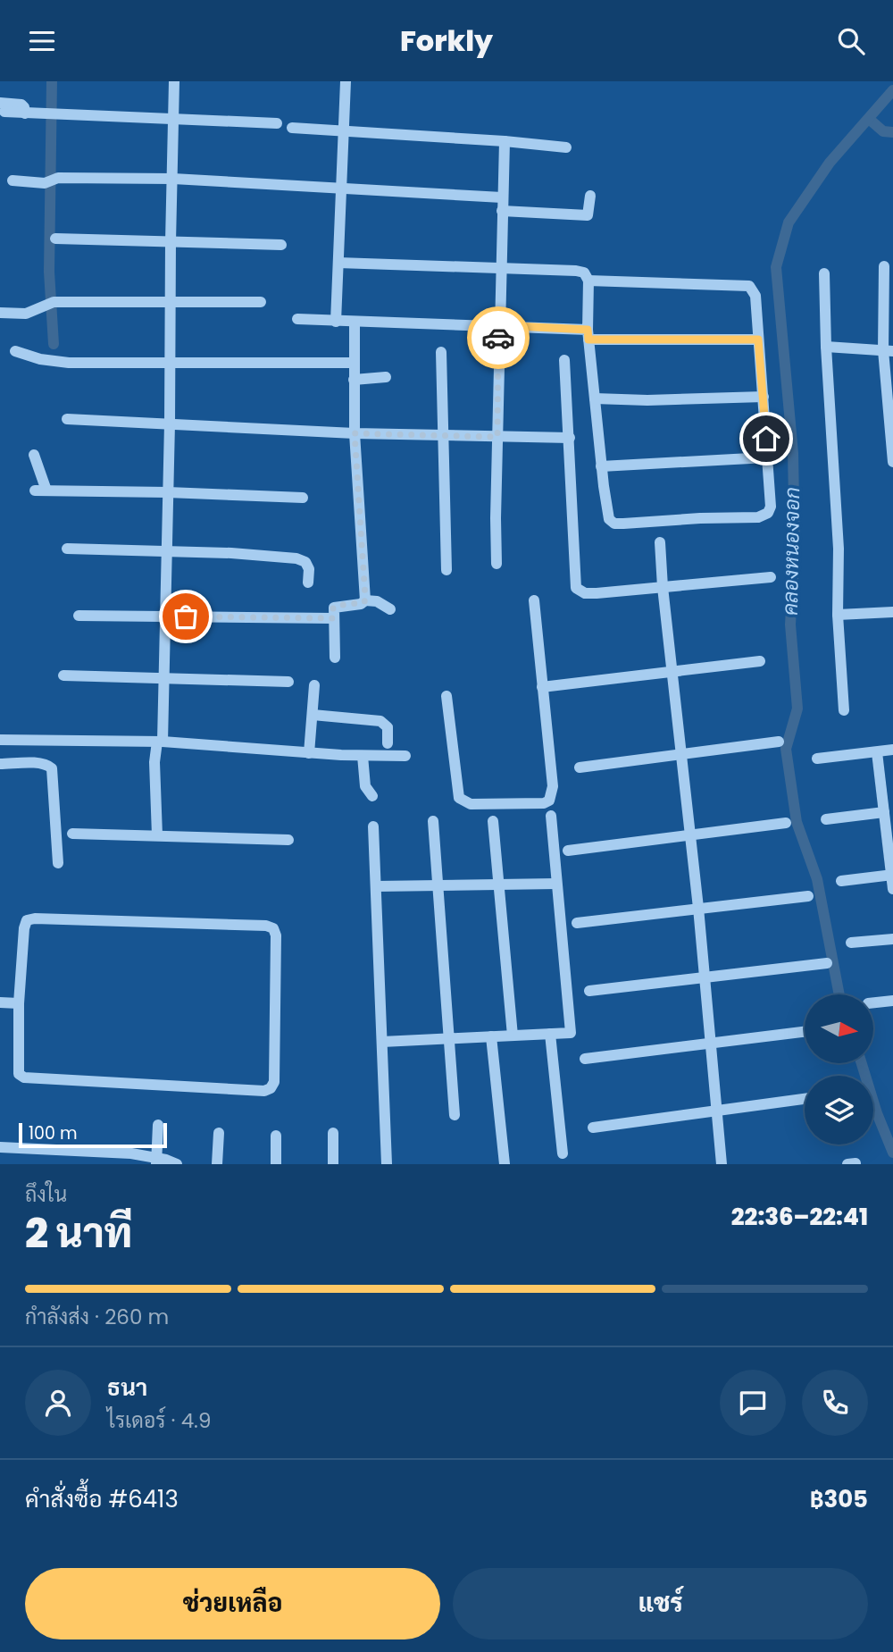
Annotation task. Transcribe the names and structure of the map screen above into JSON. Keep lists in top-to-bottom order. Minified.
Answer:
{"water":["คลองหนองจอก"],"scale_bar":"100 m","north":"right","page":{"header":"Forkly","scale":"100 m","heading":["2 นาที","ถึงใน","22:36–22:41"],"panel":["ธนา","ไรเดอร์ · 4.9","คำสั่งซื้อ #6413","฿305"],"bar":"กำลังส่ง · 260 m","buttons":["ช่วยเหลือ","แชร์"]}}
